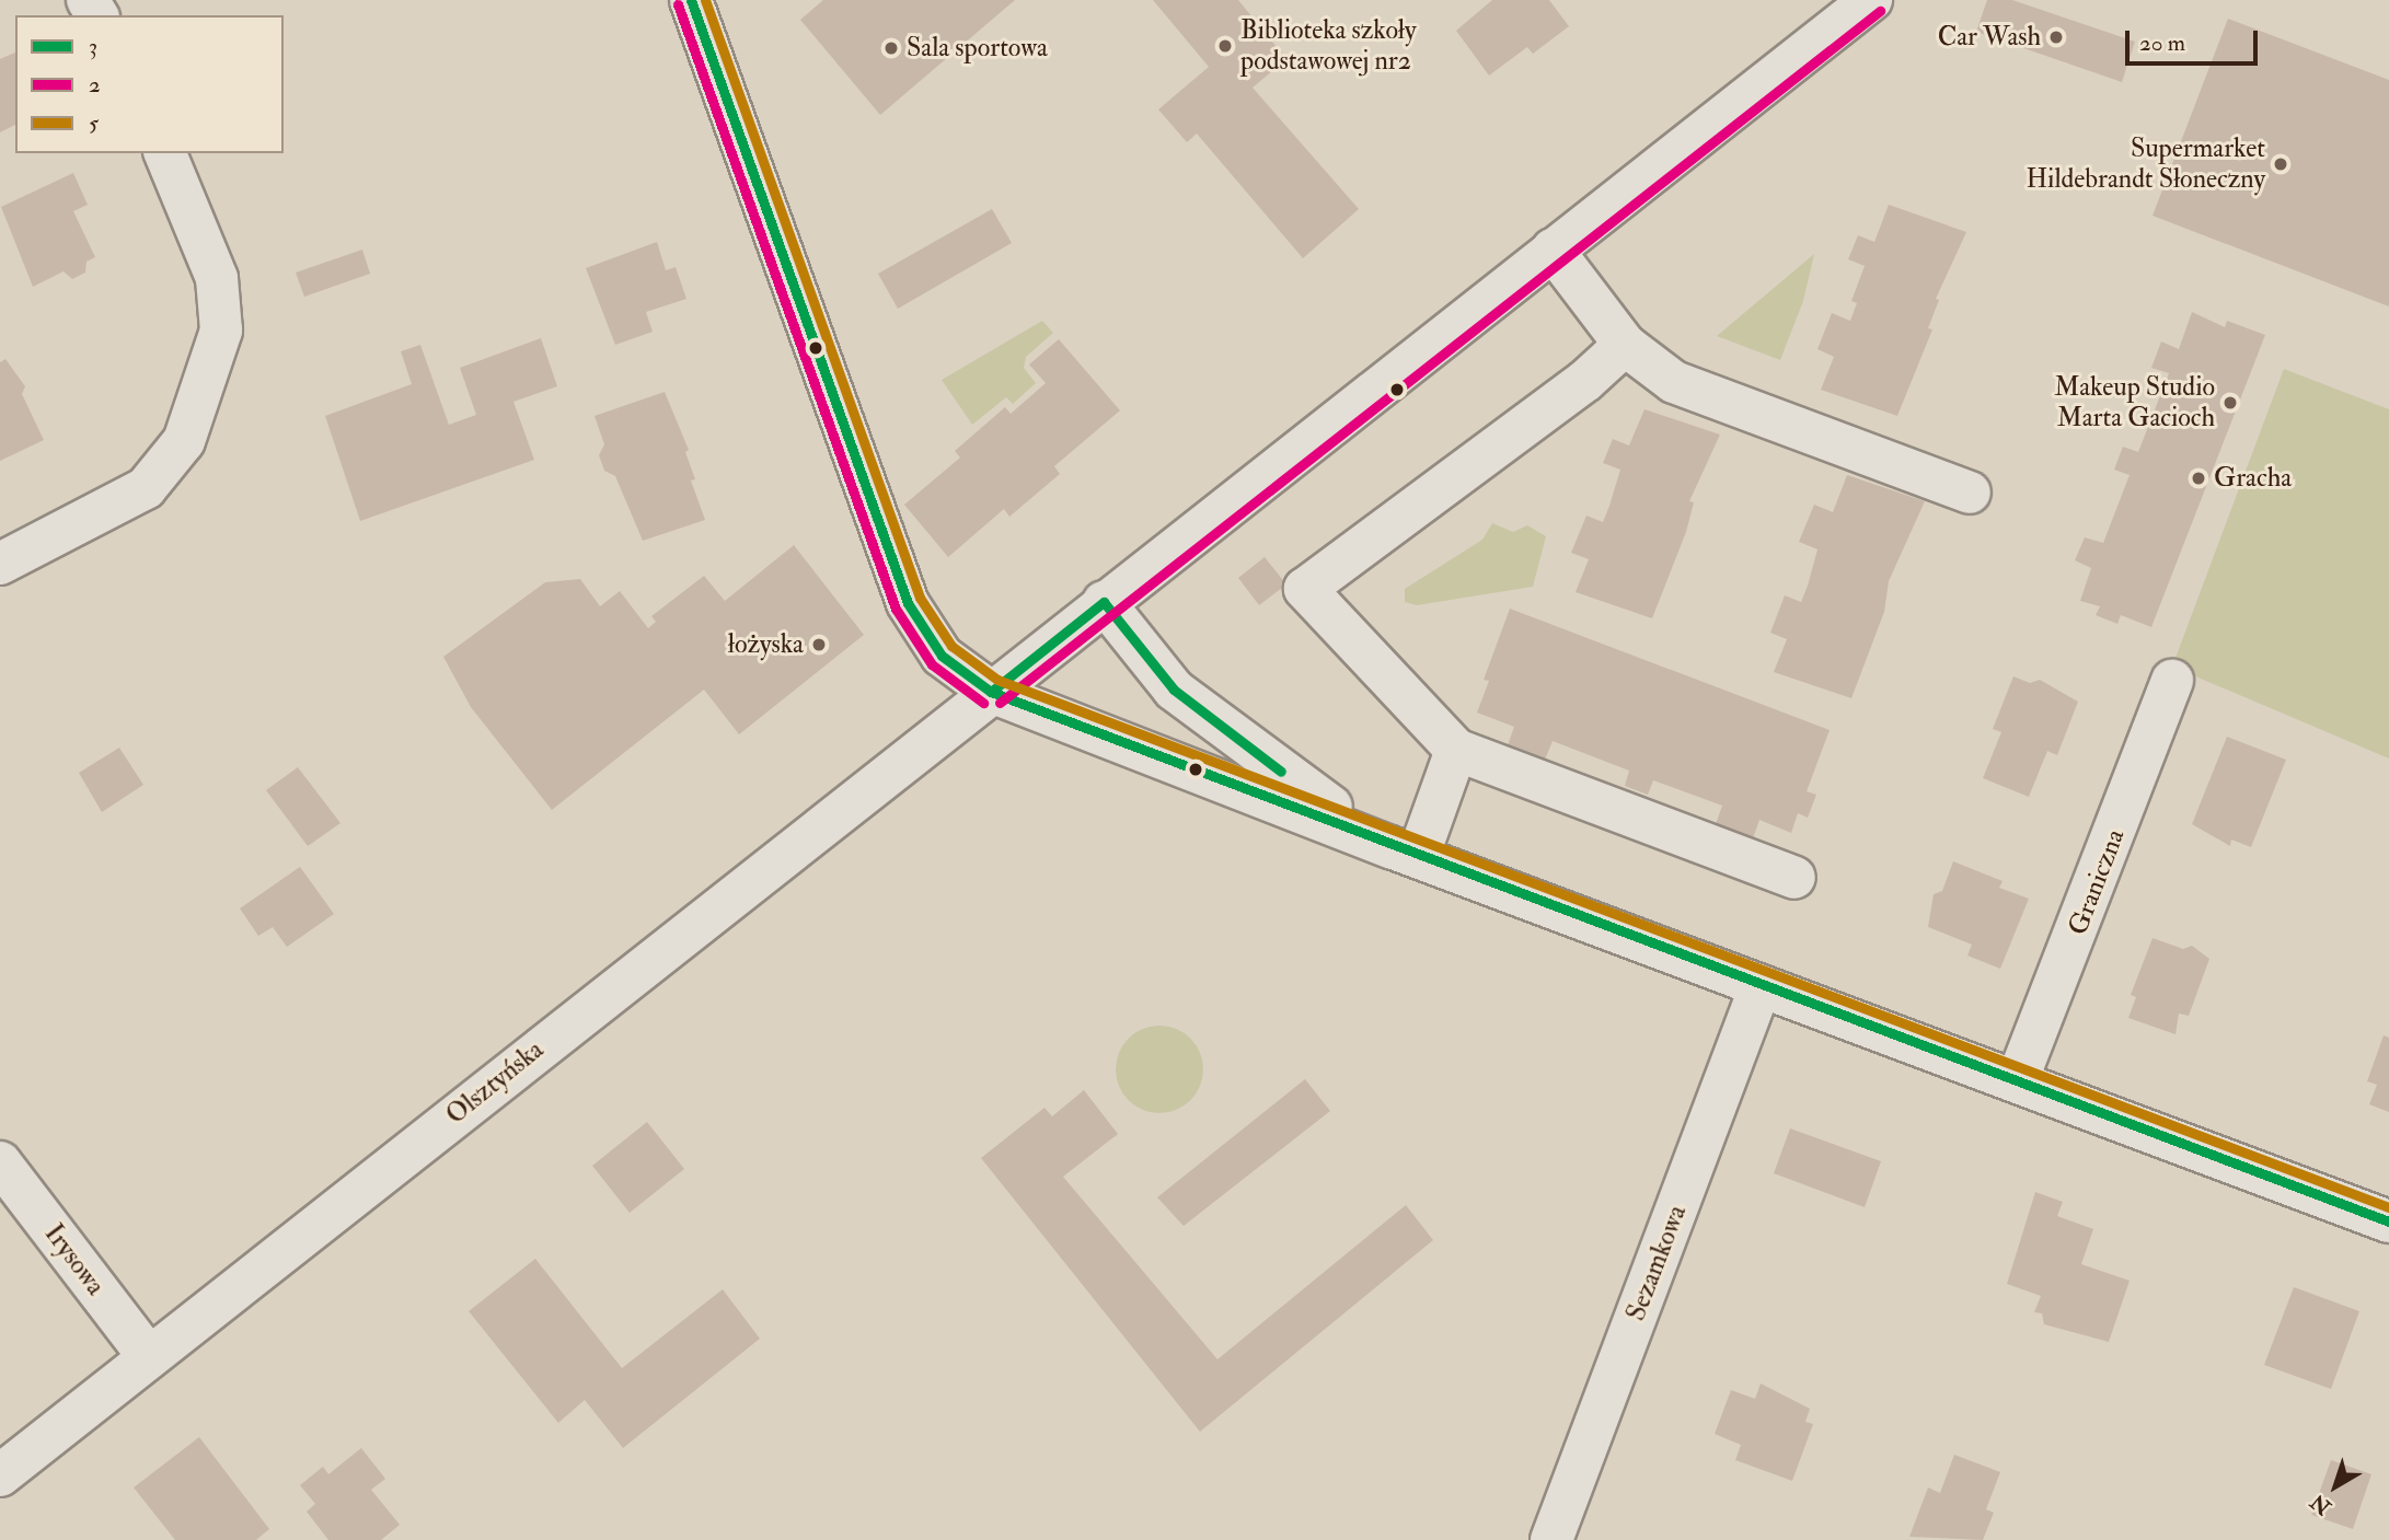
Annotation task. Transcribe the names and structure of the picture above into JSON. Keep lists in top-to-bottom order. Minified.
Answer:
{"streets":{"street":["Graniczna","Olsztyńska","Irysowa","Sezamkowa"]},"crossings":[["Olsztyńska","Irysowa"]],"places":["Car Wash","Biblioteka szkoły podstawowej nr2","Sala sportowa","Supermarket Hildebrandt Słoneczny","Makeup Studio Marta Gacioch","Gracha","łożyska"],"lines":["transit line 3","transit line 5","transit line 2"],"legend":["3","2","5"],"scale_bar":"20 m","north":"bottom left"}
